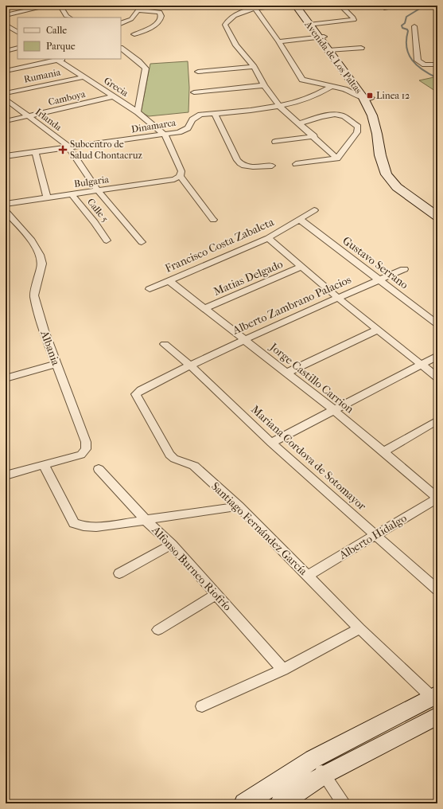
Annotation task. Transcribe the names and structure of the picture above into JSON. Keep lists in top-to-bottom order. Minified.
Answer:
{"streets":{"main road":["Avenida de Los Paltas"],"street":["Rumania","Grecia","Camboya","Irlanda","Dinamarca","Bulgaria","Calle 5","Francisco Costa Zabaleta","Gustavo Serrano","Matias Delgado","Alberto Zambrano Palacios","Albania","Jorge Castillo Carrion","Mariana Cordova de Sotomayor","Santiago Fernández García","Alberto Hidalgo","Alfonso Burneo Riofrío"]},"crossings":[["Rumania","Grecia"],["Grecia","Camboya"],["Grecia","Dinamarca"],["Camboya","Irlanda"],["Irlanda","Dinamarca"],["Irlanda","Bulgaria"],["Bulgaria","Calle 5"],["Francisco Costa Zabaleta","Gustavo Serrano"],["Francisco Costa Zabaleta","Jorge Castillo Carrion"],["Gustavo Serrano","Alberto Zambrano Palacios"],["Matias Delgado","Jorge Castillo Carrion"],["Alberto Zambrano Palacios","Jorge Castillo Carrion"],["Alberto Zambrano Palacios","Mariana Cordova de Sotomayor"],["Alberto Zambrano Palacios","Santiago Fernández García"],["Jorge Castillo Carrion","Alberto Hidalgo"],["Mariana Cordova de Sotomayor","Santiago Fernández García"],["Mariana Cordova de Sotomayor","Alberto Hidalgo"],["Santiago Fernández García","Alberto Hidalgo"]],"places":{"transit":["Linea 12"],"health":["Subcentro de Salud Chontacruz"]},"legend":["Calle","Parque"]}
